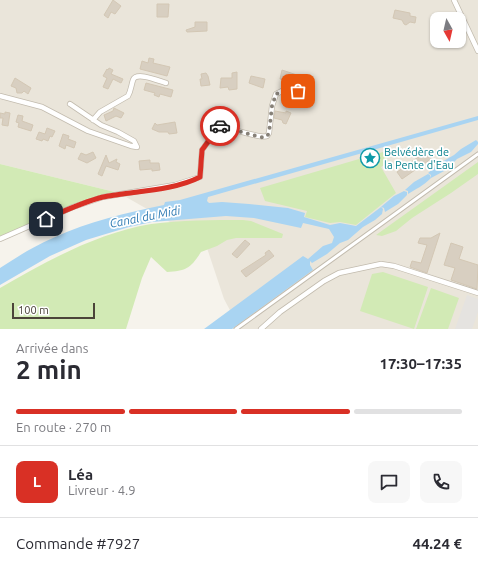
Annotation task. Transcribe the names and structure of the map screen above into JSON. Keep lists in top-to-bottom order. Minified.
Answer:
{"water":["Canal du Midi"],"places":{"place":["Belvédère de la Pente d'Eau"]},"scale_bar":"100 m","north":"bottom","page":{"scale":"100 m","heading":["2 min","Arrivée dans","17:30–17:35"],"panel":["Léa","Livreur · 4.9","Commande #7927","44.24 €"],"bar":"En route · 270 m","round":"L"}}
